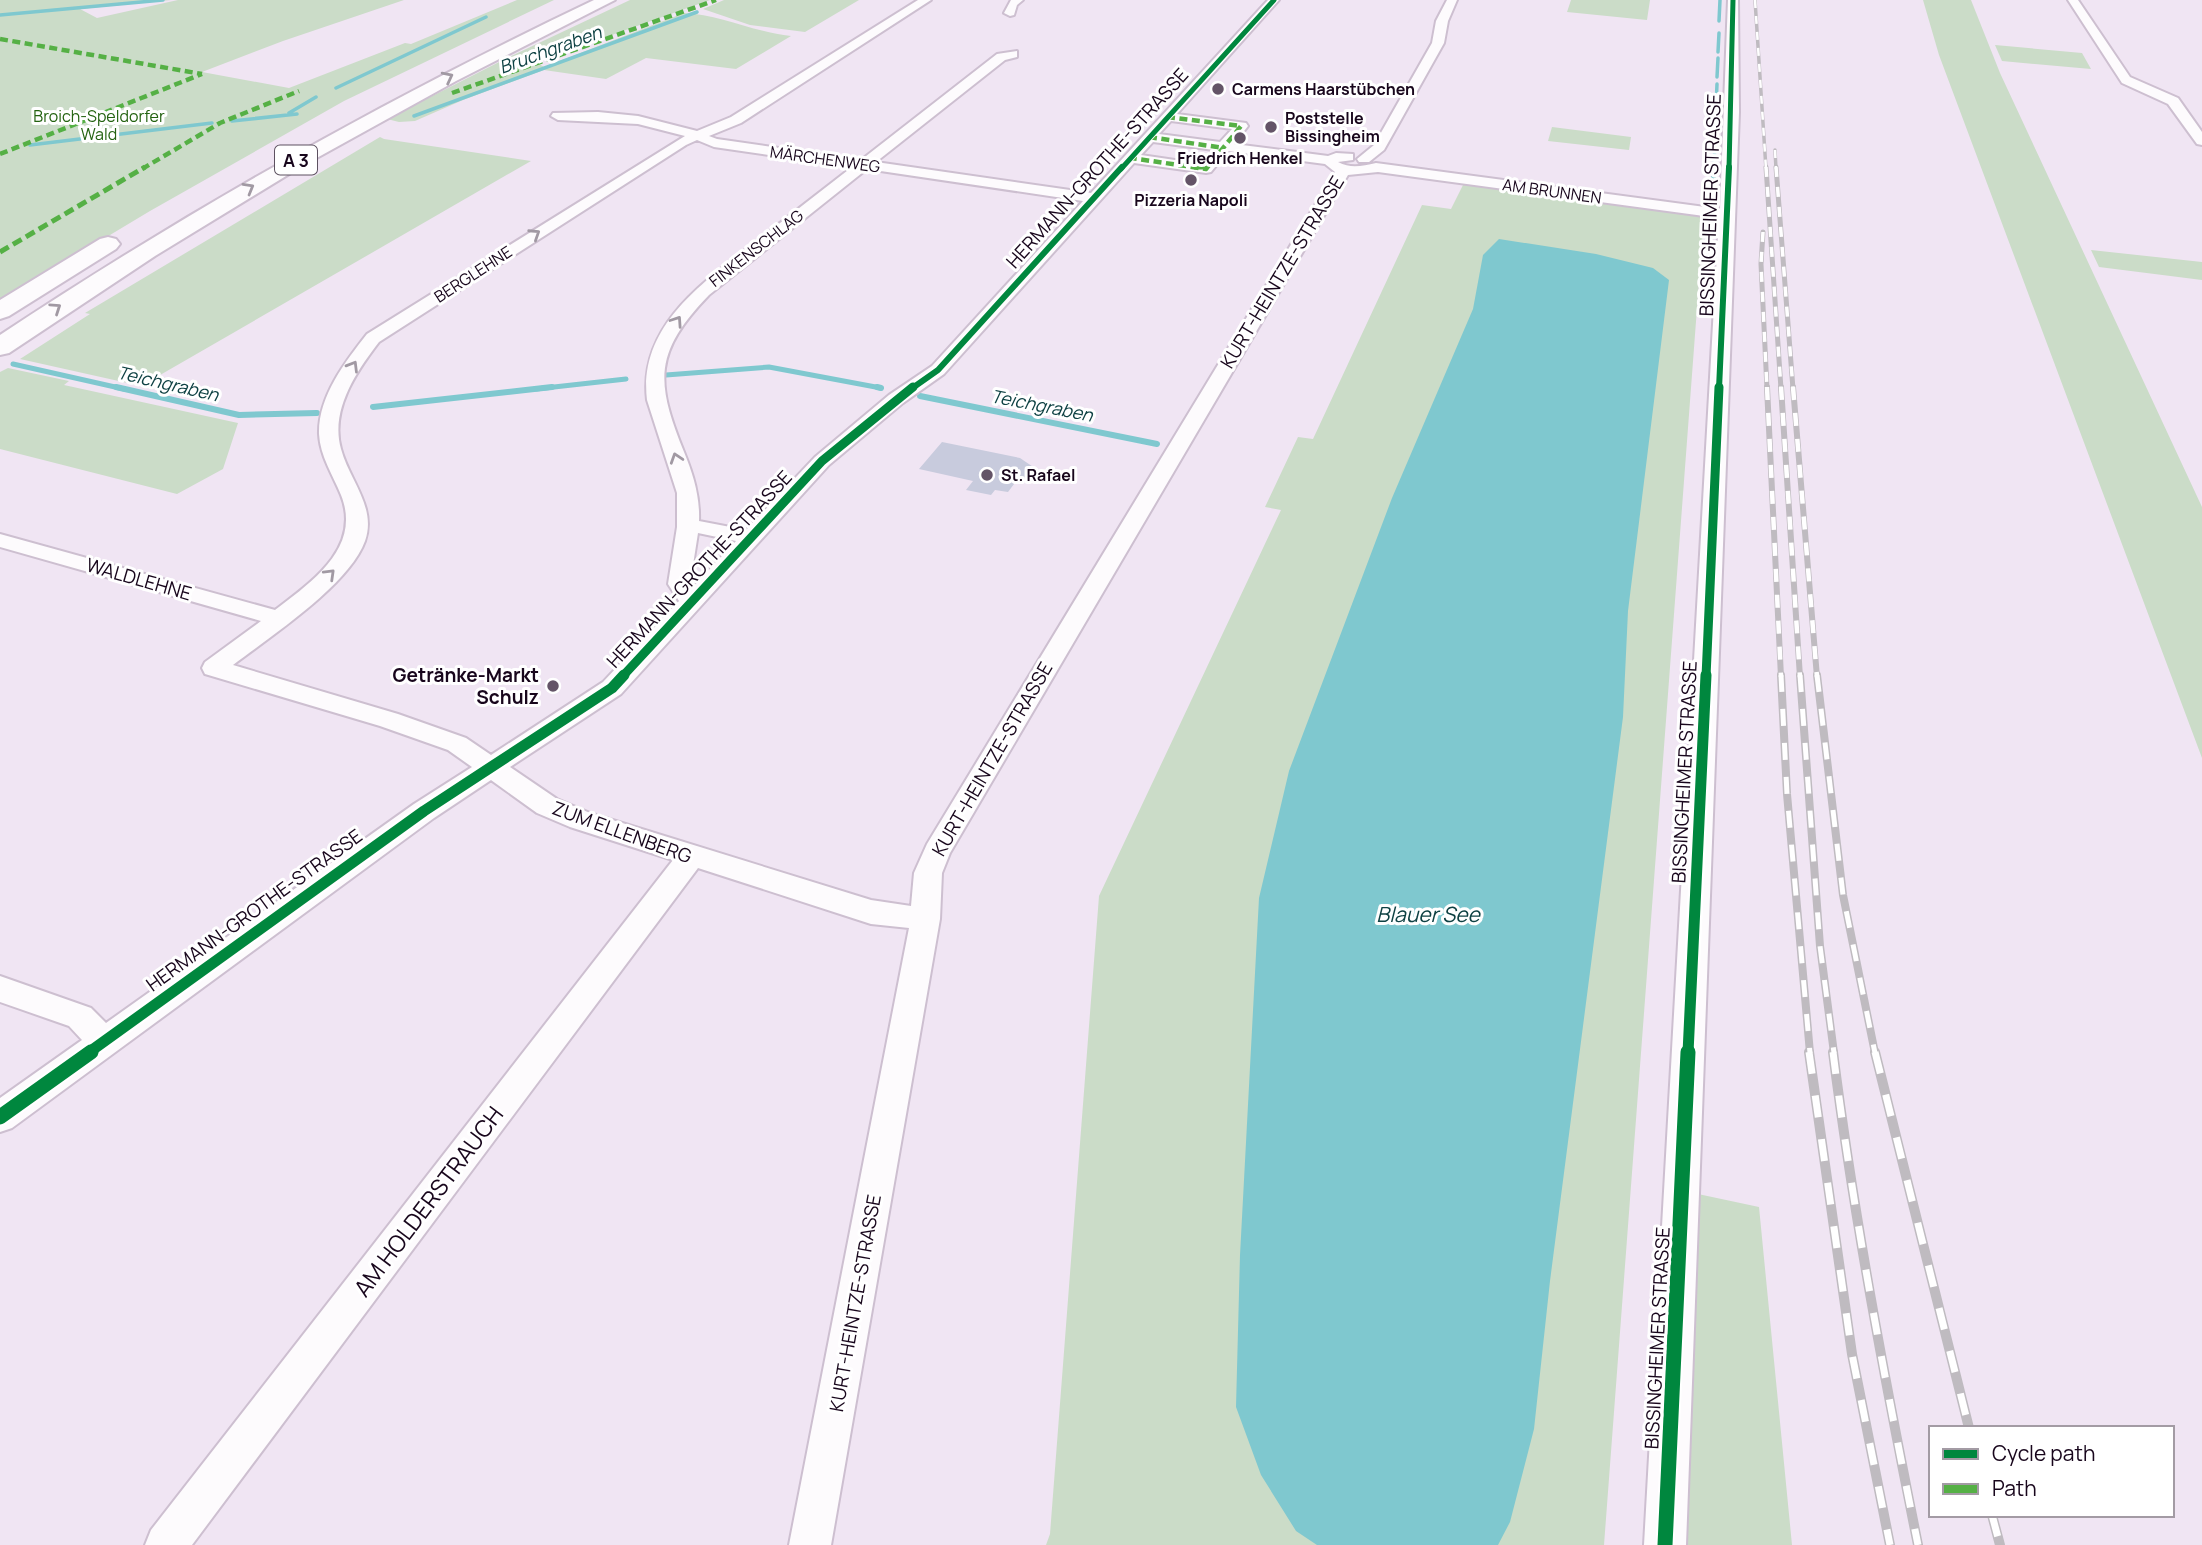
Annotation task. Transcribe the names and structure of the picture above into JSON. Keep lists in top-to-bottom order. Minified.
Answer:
{"streets":{"highway":["A 3"],"street":["MÄRCHENWEG","HERMANN-GROTHE-STRASSE","AM BRUNNEN","BISSINGHEIMER STRASSE","FINKENSCHLAG","KURT-HEINTZE-STRASSE","BERGLEHNE","WALDLEHNE","ZUM ELLENBERG","AM HOLDERSTRAUCH"]},"crossings":[["MÄRCHENWEG","HERMANN-GROTHE-STRASSE"],["MÄRCHENWEG","FINKENSCHLAG"],["MÄRCHENWEG","BERGLEHNE"],["HERMANN-GROTHE-STRASSE","AM BRUNNEN"],["HERMANN-GROTHE-STRASSE","FINKENSCHLAG"],["HERMANN-GROTHE-STRASSE","ZUM ELLENBERG"],["AM BRUNNEN","BISSINGHEIMER STRASSE"],["AM BRUNNEN","KURT-HEINTZE-STRASSE"],["KURT-HEINTZE-STRASSE","ZUM ELLENBERG"],["BERGLEHNE","WALDLEHNE"],["BERGLEHNE","ZUM ELLENBERG"],["ZUM ELLENBERG","AM HOLDERSTRAUCH"]],"one_way":["FINKENSCHLAG","BERGLEHNE"],"water":["Bruchgraben","Teichgraben","Blauer See"],"parks":["Broich-Speldorfer Wald"],"places":["Carmens Haarstübchen","Poststelle Bissingheim","Friedrich Henkel","Pizzeria Napoli","St. Rafael","Getränke-Markt Schulz"],"legend":["Cycle path","Path"]}
